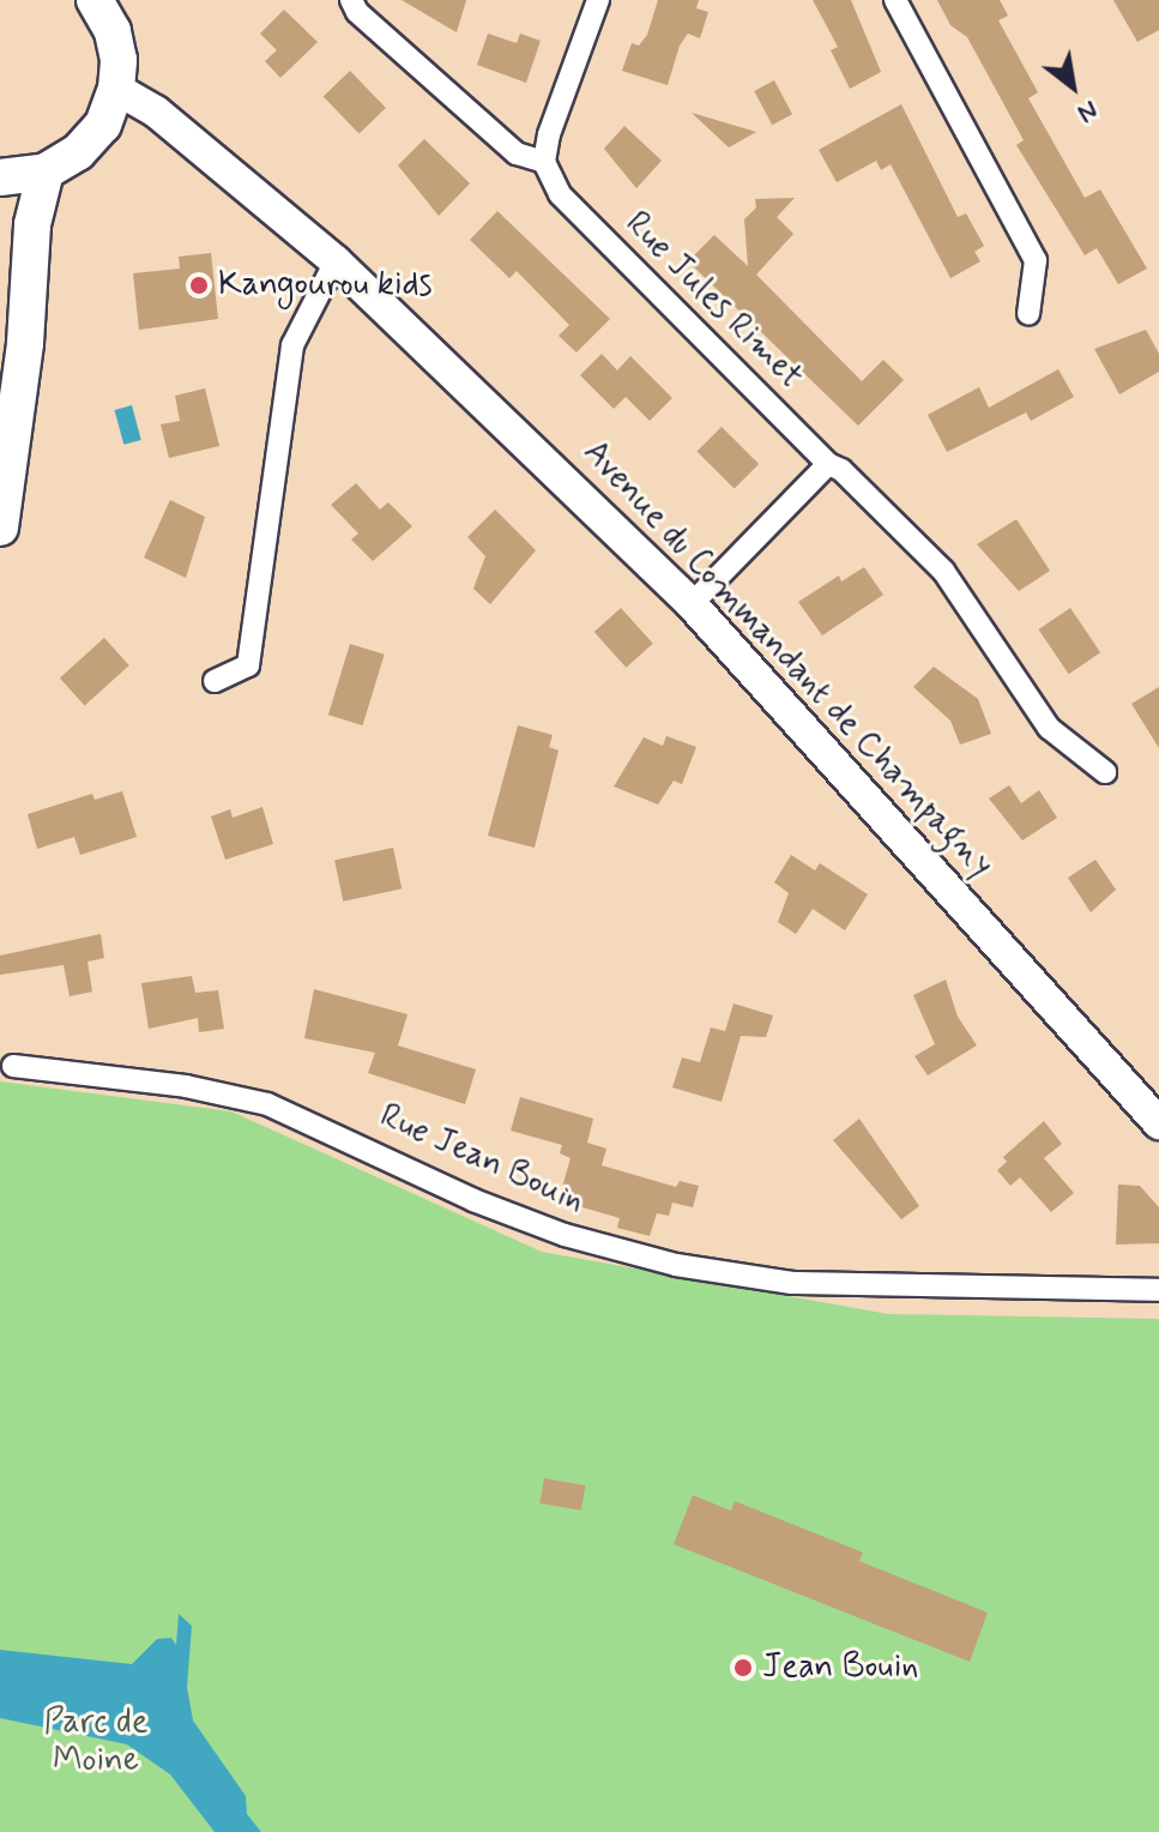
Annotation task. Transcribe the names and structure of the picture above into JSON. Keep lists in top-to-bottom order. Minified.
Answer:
{"streets":{"main road":["Avenue du Commandant de Champagny"],"street":["Rue Jules Rimet","Rue Jean Bouin"]},"parks":["Parc de Moine"],"places":["Kangourou kids","Jean Bouin"],"north":"bottom right"}
